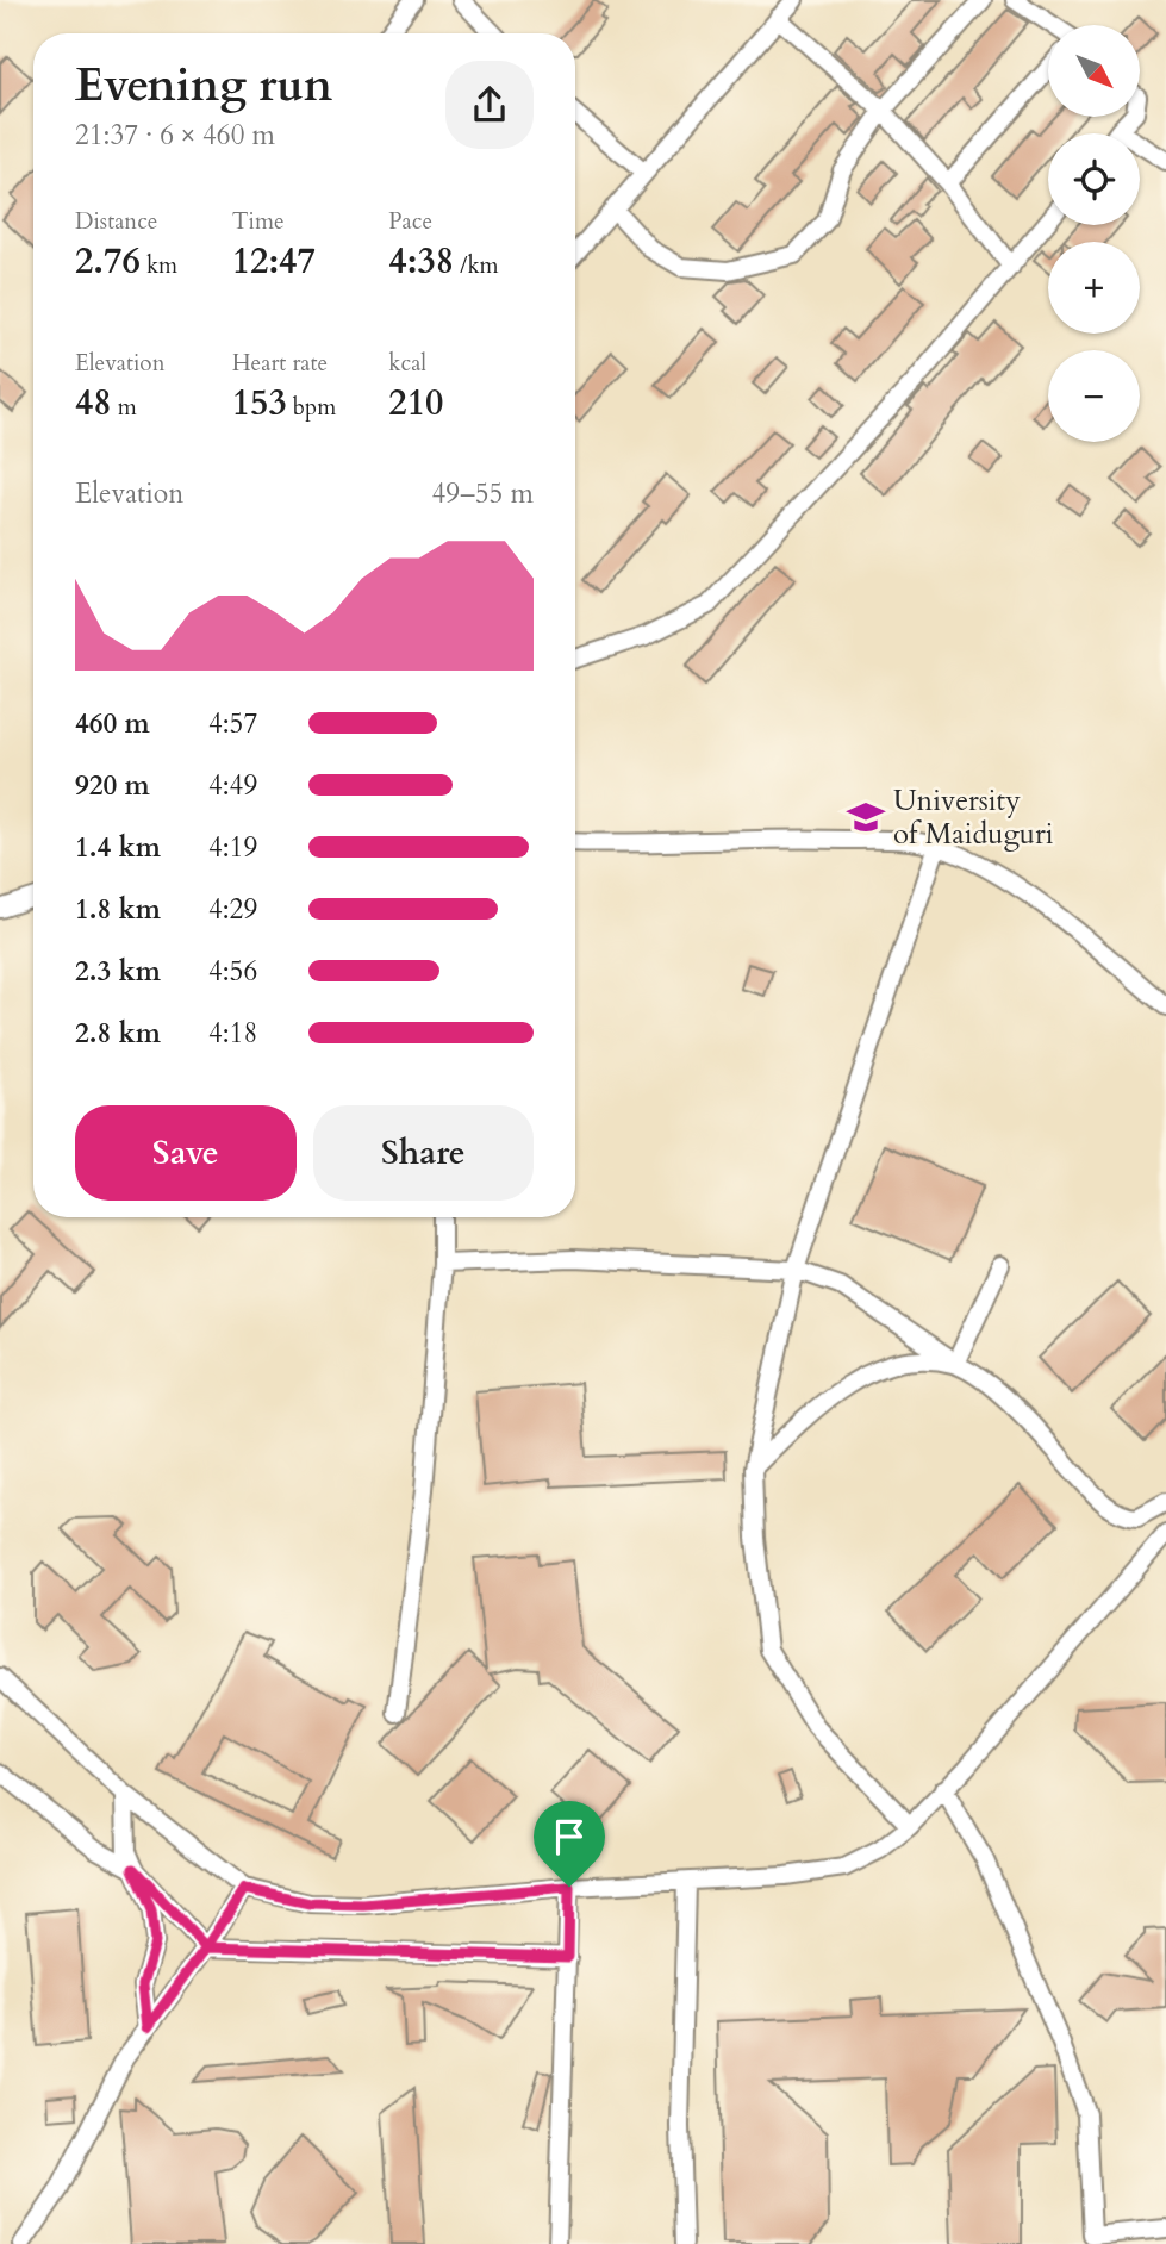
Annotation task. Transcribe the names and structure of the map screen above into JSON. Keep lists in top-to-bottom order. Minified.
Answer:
{"places":{"school or university":["University of Maiduguri"]},"north":"bottom right","page":{"map_buttons":["+","−"],"heading":["Evening run","21:37 · 6 × 460 m"],"stats":[["Distance","2.76 km"],["Time","12:47"],["Pace","4:38 /km"],["Elevation","48 m"],["Heart rate","153 bpm"],["kcal","210"]],"chart":["Elevation","49–55 m"],"list":[{"name":"460 m","note":"4:57"},{"name":"920 m","note":"4:49"},{"name":"1.4 km","note":"4:19"},{"name":"1.8 km","note":"4:29"},{"name":"2.3 km","note":"4:56"},{"name":"2.8 km","note":"4:18"}],"buttons":["Save","Share"]}}
